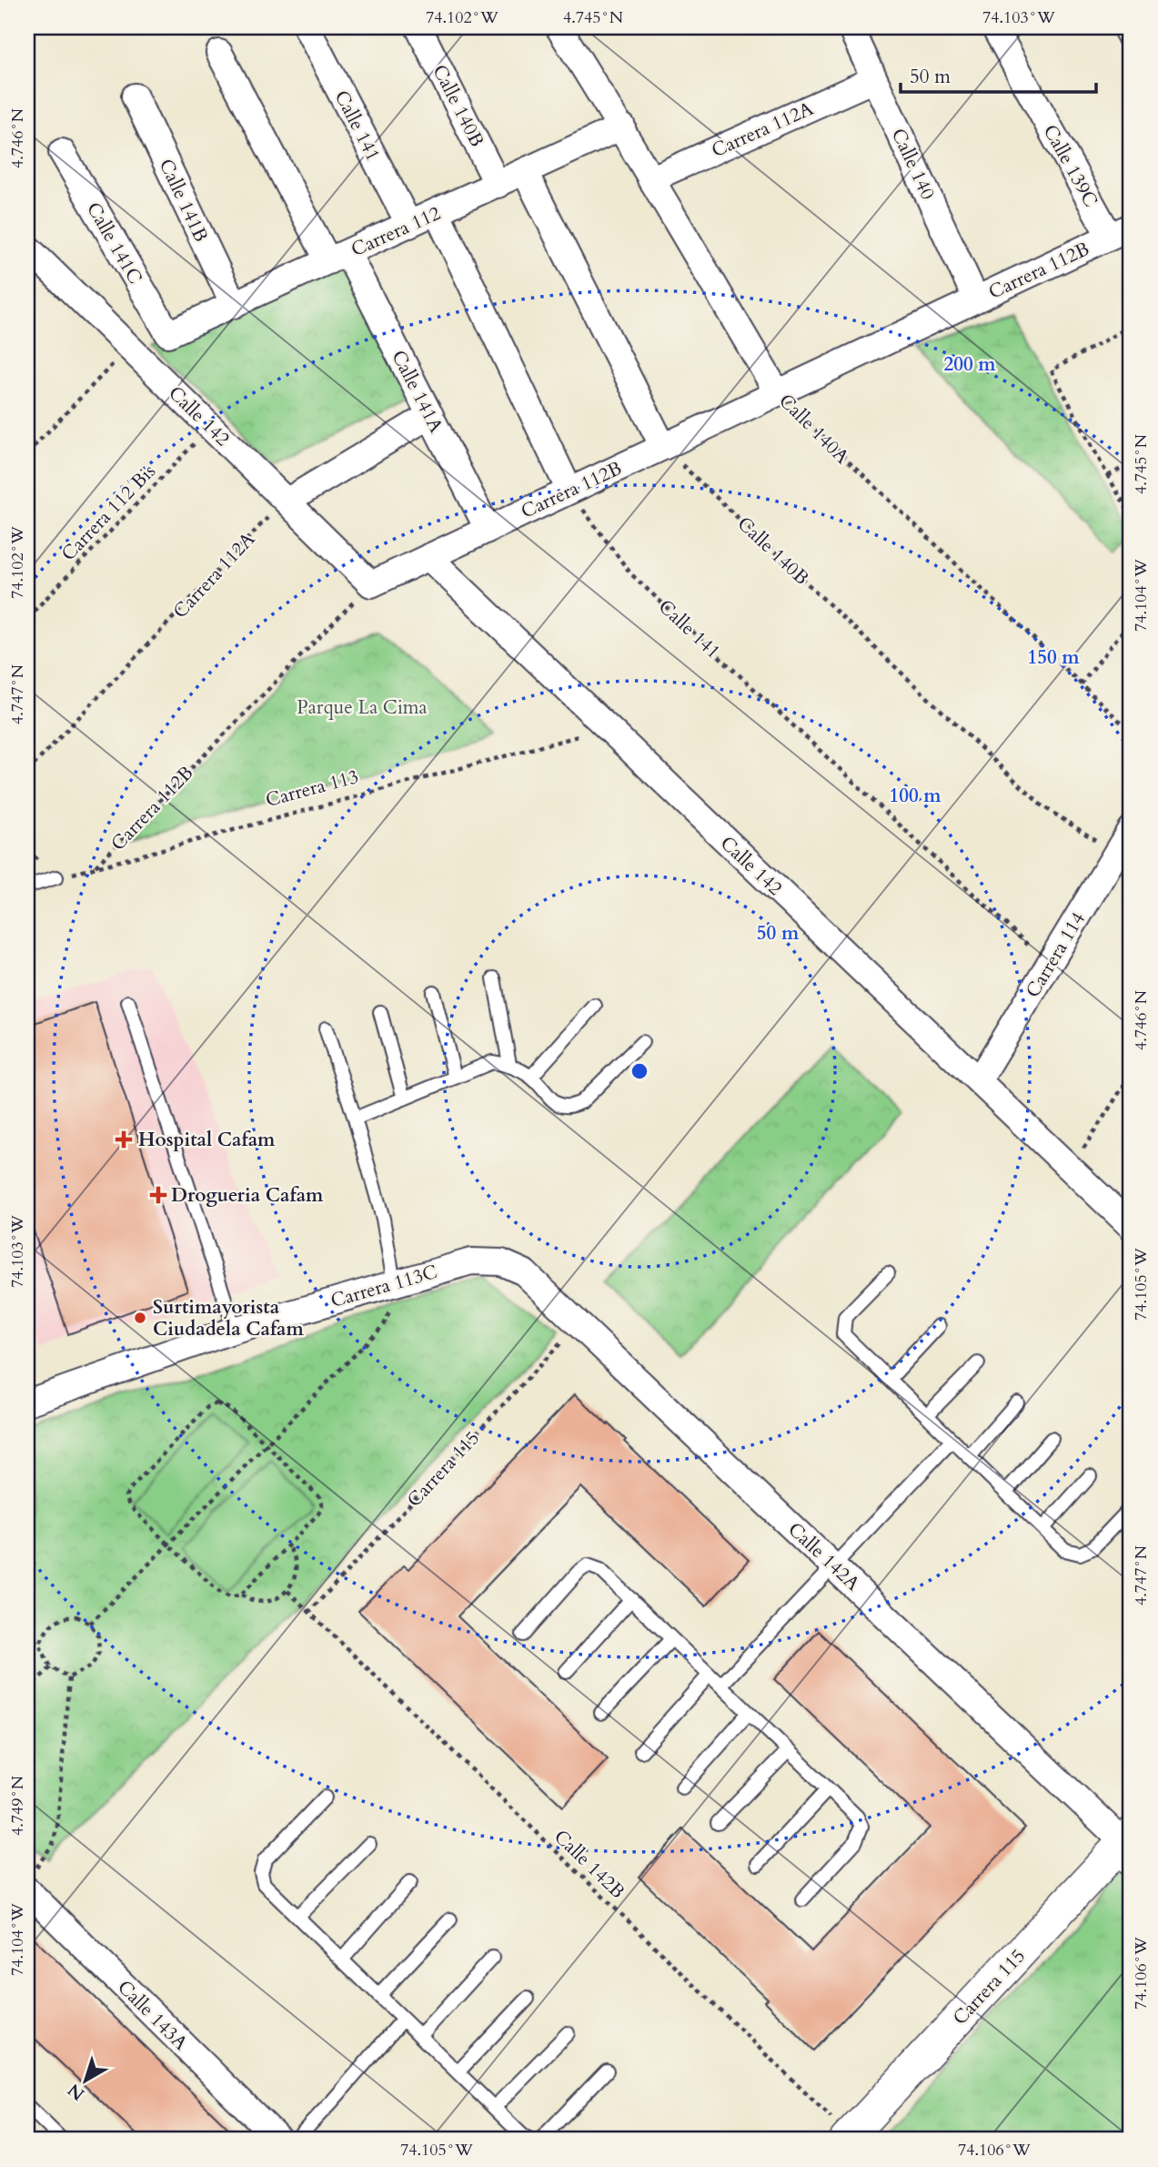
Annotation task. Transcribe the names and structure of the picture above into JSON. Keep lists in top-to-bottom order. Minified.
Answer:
{"streets":{"street":["Calle 140B","Calle 141","Carrera 112A","Calle 140","Calle 139C","Calle 141B","Carrera 112","Calle 141C","Carrera 112B","Calle 141A","Calle 142","Calle 140A","Carrera 114","Carrera 113C","Carrera 115","Calle 142A","Calle 143A"],"path":["Carrera 112 Bis","Carrera 113","Calle 142B"]},"crossings":[["Calle 140B","Carrera 112"],["Calle 140B","Carrera 112B"],["Calle 140B","Carrera 114"],["Calle 141","Carrera 112"],["Calle 141","Carrera 112B"],["Calle 141","Carrera 114"],["Carrera 112A","Calle 140"],["Carrera 112A","Calle 142"],["Carrera 112A","Calle 140A"],["Calle 140","Carrera 112B"],["Calle 139C","Carrera 112B"],["Calle 141B","Carrera 112"],["Carrera 112","Calle 141C"],["Carrera 112","Calle 141A"],["Carrera 112","Calle 140A"],["Carrera 112B","Calle 141A"],["Carrera 112B","Calle 142"],["Carrera 112B","Calle 140A"],["Carrera 112B","Carrera 113"],["Calle 142","Carrera 112 Bis"],["Calle 142","Carrera 113"],["Calle 142","Carrera 114"],["Carrera 113C","Calle 142A"],["Carrera 115","Calle 142A"],["Carrera 115","Calle 142B"]],"parks":["Parque La Cima"],"places":{"health":["Hospital Cafam","Drogueria Cafam"],"other":["Surtimayorista Ciudadela Cafam"]},"scale_bar":"50 m","north":"bottom left","coordinates":["74.102°W","4.745°N","74.103°W","4.746°N","74.104°W","4.747°N","74.105°W","4.749°N","74.106°W"],"rings":["200 m","150 m","100 m","50 m"]}
